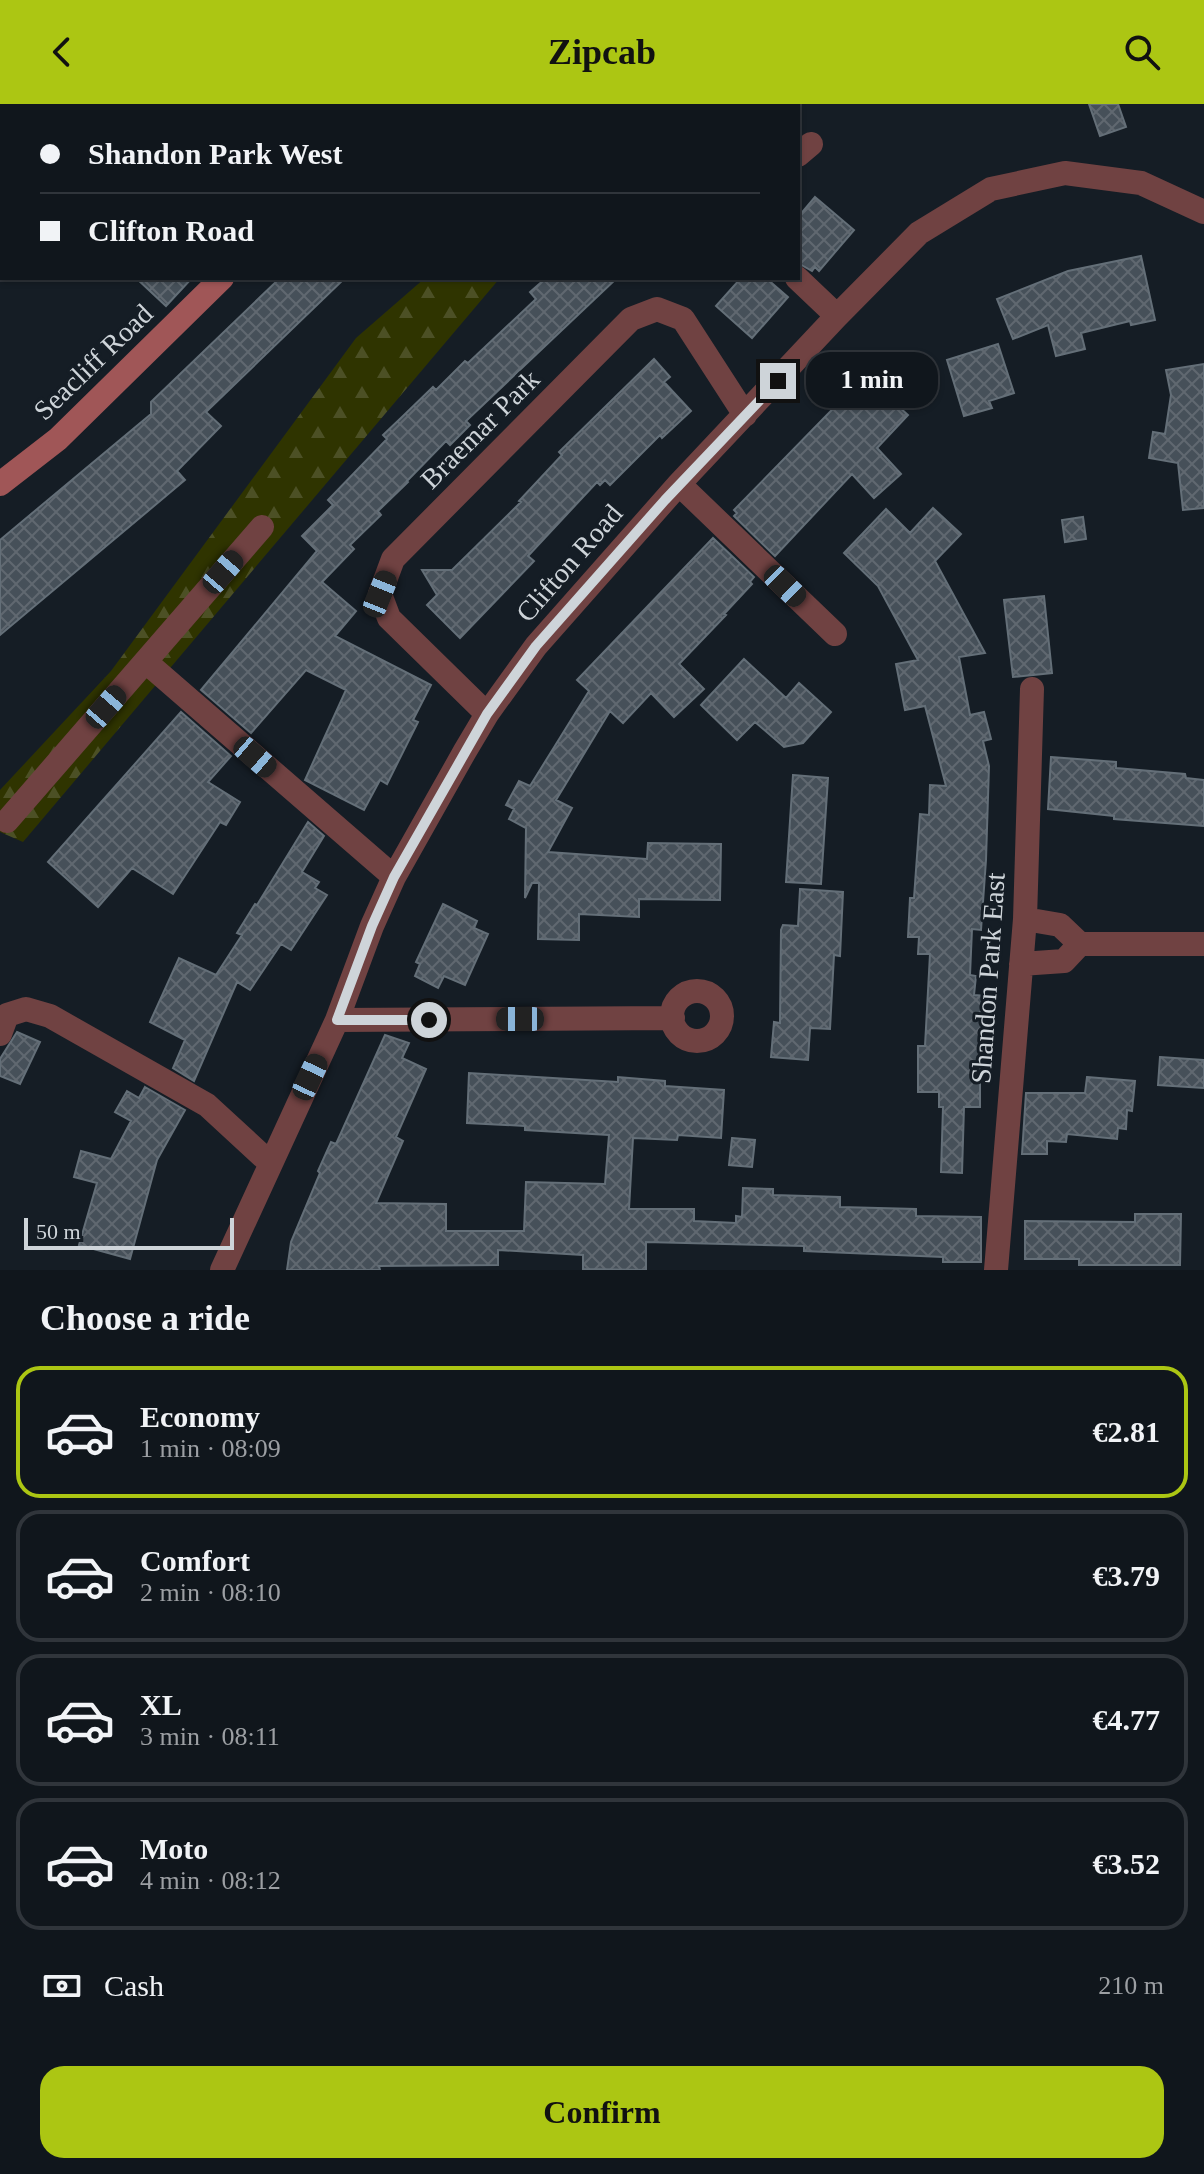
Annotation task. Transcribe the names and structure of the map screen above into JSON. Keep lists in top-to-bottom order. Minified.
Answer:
{"streets":{"street":["Seacliff Road","Braemar Park","Clifton Road","Shandon Park East"]},"crossings":[["Braemar Park","Clifton Road"]],"scale_bar":"50 m","page":{"header":"Zipcab","banner":["Shandon Park West","Clifton Road"],"bubble":"1 min","scale":"50 m","heading":"Choose a ride","list":[{"name":"Economy","note":"1 min · 08:09","value":"€2.81"},{"name":"Comfort","note":"2 min · 08:10","value":"€3.79"},{"name":"XL","note":"3 min · 08:11","value":"€4.77"},{"name":"Moto","note":"4 min · 08:12","value":"€3.52"}],"pay":["Cash","210 m"],"buttons":"Confirm"}}
